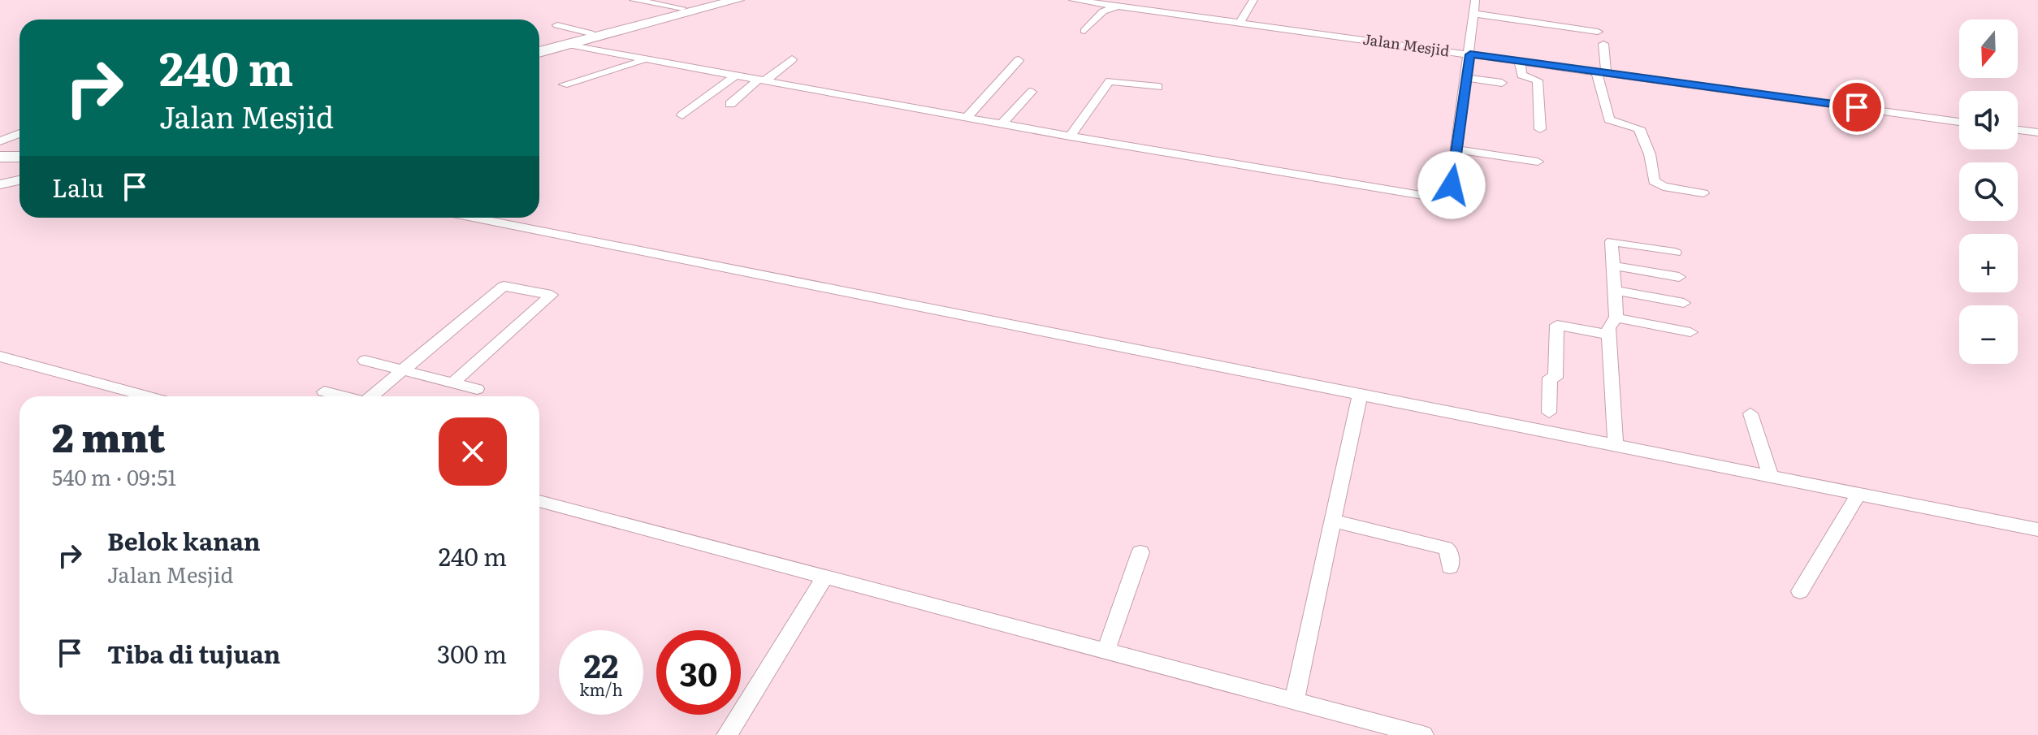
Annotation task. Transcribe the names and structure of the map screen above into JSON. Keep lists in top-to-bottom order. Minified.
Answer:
{"streets":{"street":["Jalan Mesjid"]},"north":"bottom","page":{"map_buttons":["+","−"],"turn":["240 m","Jalan Mesjid"],"then":"Lalu","heading":["2 mnt","540 m · 09:51"],"list":[{"name":"Belok kanan","note":"Jalan Mesjid","value":"240 m"},{"name":"Tiba di tujuan","value":"300 m"}],"speed":"22 km/h","limit":"30"}}
